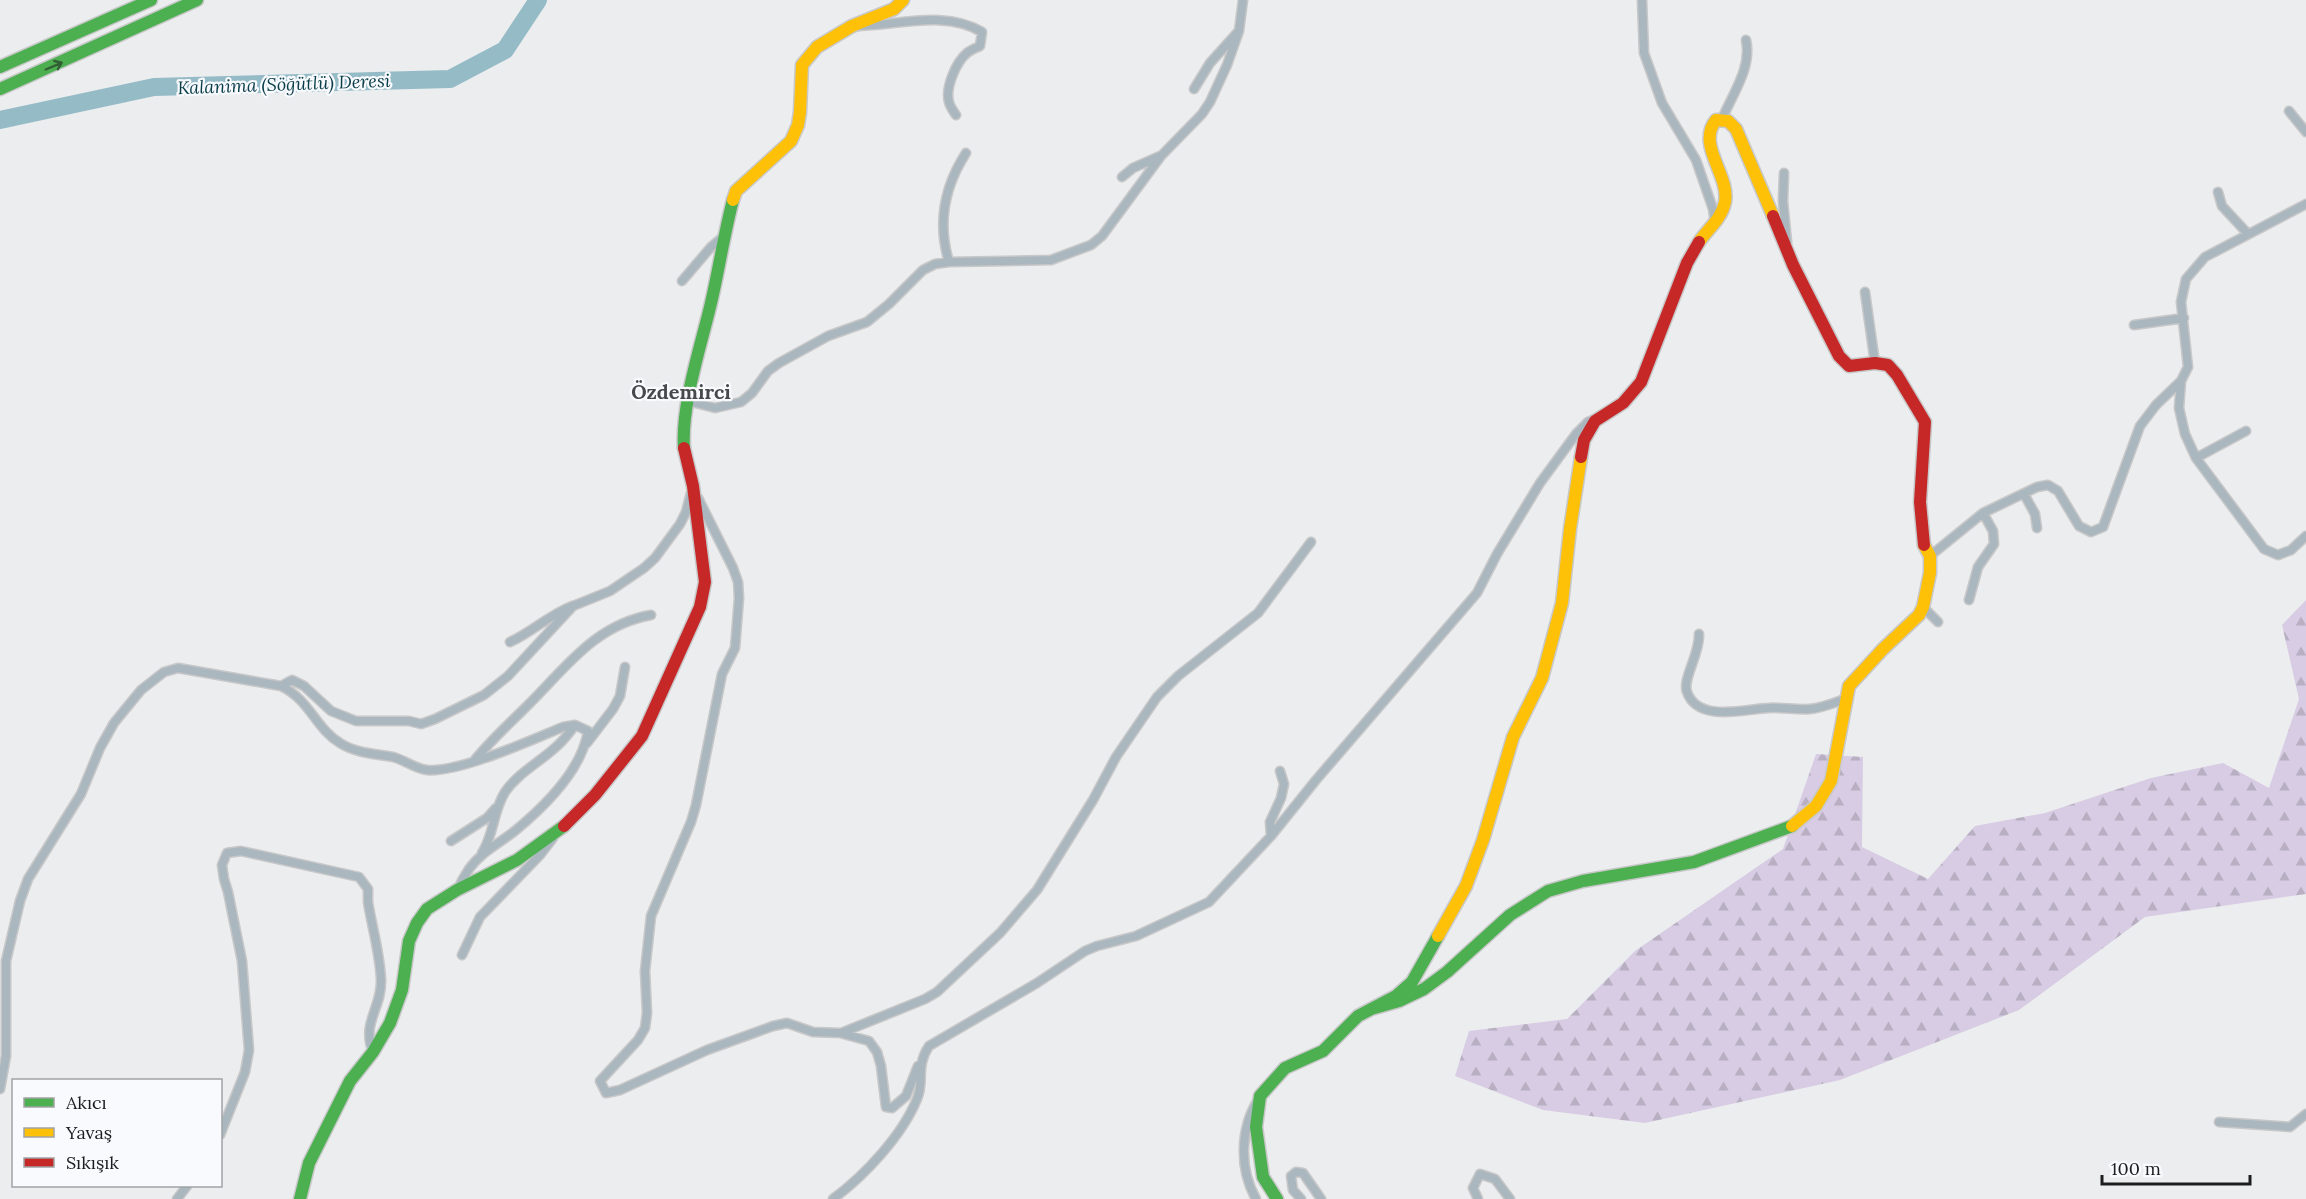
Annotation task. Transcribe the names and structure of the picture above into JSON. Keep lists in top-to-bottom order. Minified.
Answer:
{"districts":["Özdemirci"],"water":["Kalanima (Söğütlü) Deresi"],"legend":["Akıcı","Yavaş","Sıkışık"],"scale_bar":"100 m"}
